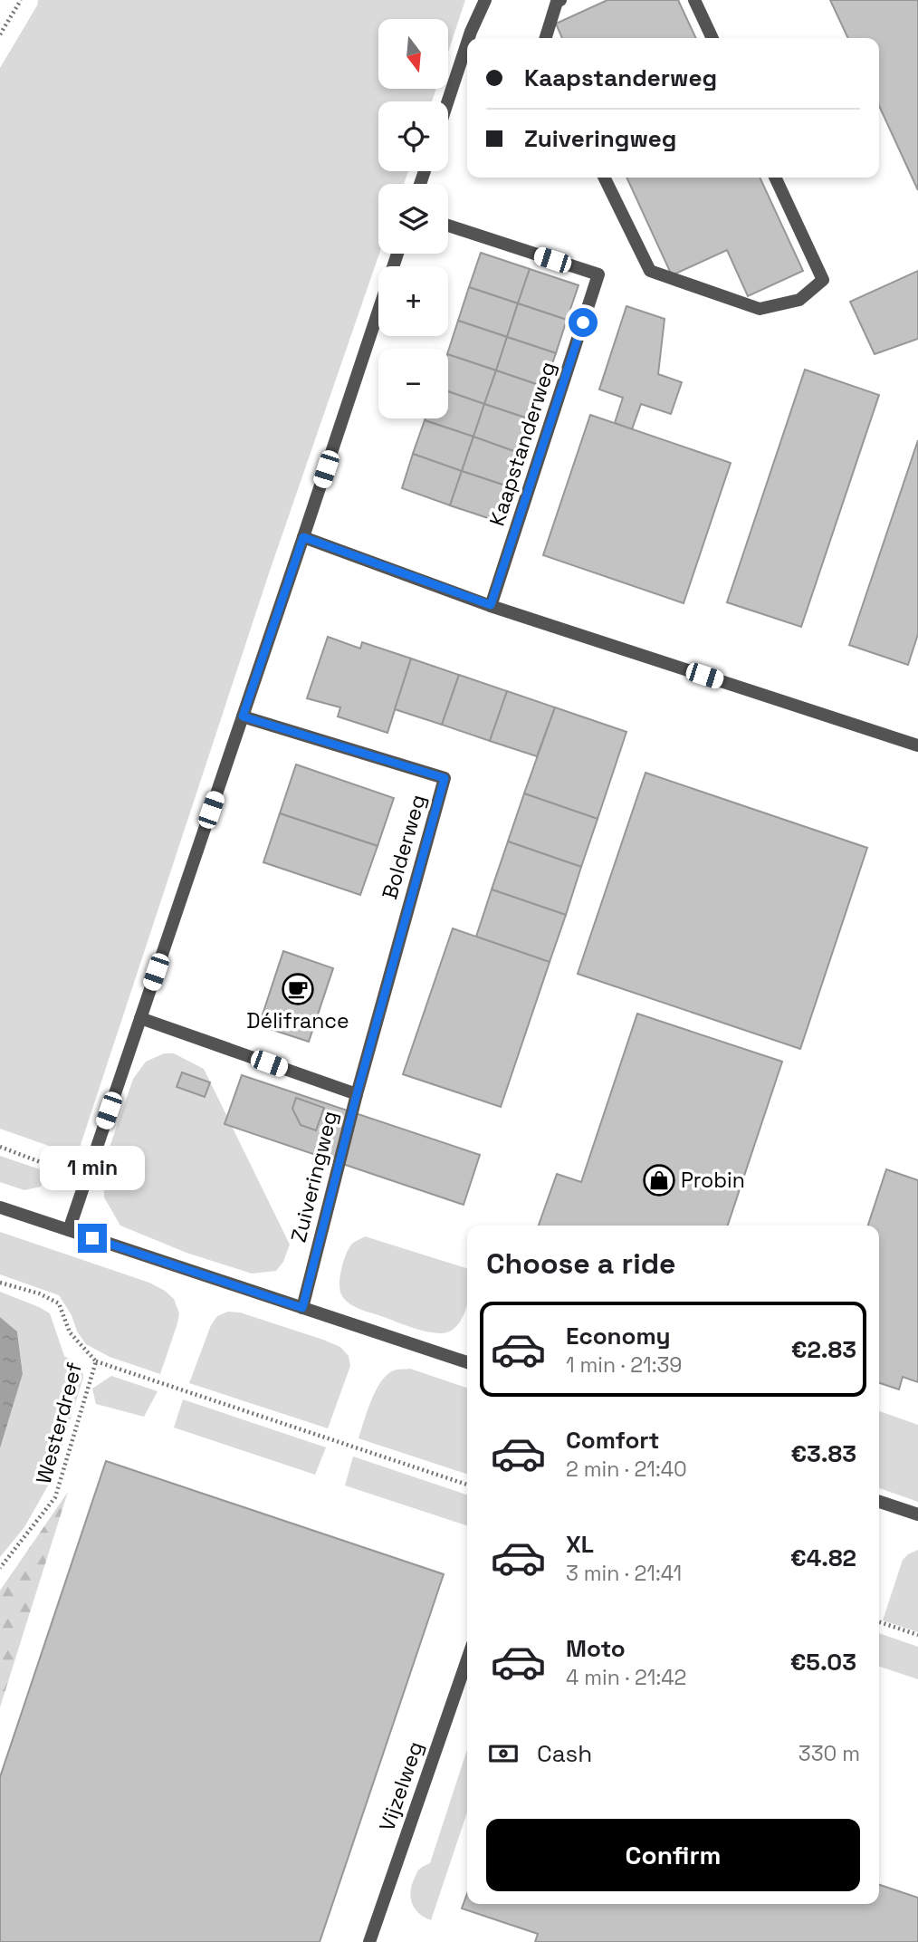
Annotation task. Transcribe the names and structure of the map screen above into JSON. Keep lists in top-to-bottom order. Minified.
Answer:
{"streets":{"street":["Kaapstanderweg","Bolderweg","Zuiveringweg","Vijzelweg"],"path":["Westerdreef"]},"crossings":[["Bolderweg","Zuiveringweg"]],"places":{"cafe":["Délifrance"],"shop":["Probin"]},"north":"bottom","page":{"map_buttons":["+","−"],"banner":["Kaapstanderweg","Zuiveringweg"],"bubble":"1 min","heading":"Choose a ride","list":[{"name":"Economy","note":"1 min · 21:39","value":"€2.83"},{"name":"Comfort","note":"2 min · 21:40","value":"€3.83"},{"name":"XL","note":"3 min · 21:41","value":"€4.82"},{"name":"Moto","note":"4 min · 21:42","value":"€5.03"}],"pay":["Cash","330 m"],"buttons":"Confirm"}}
